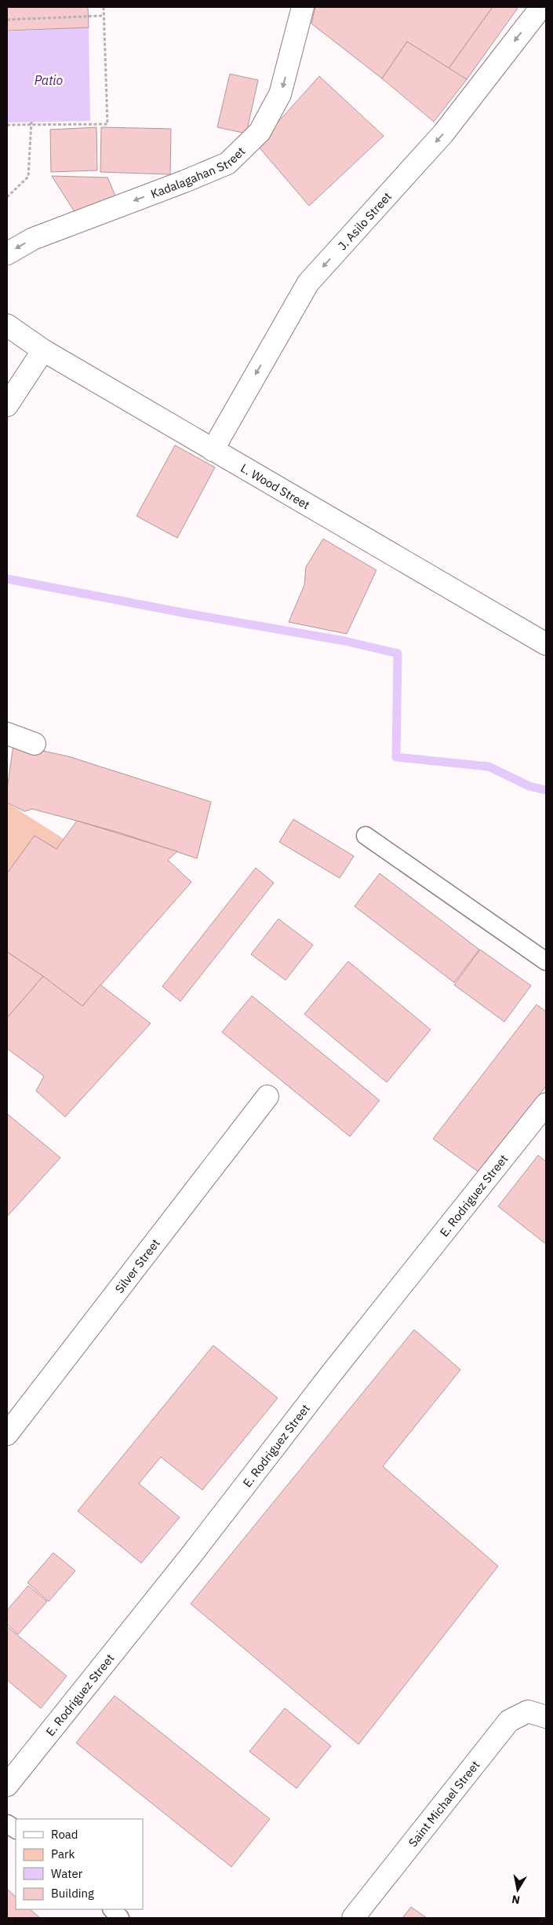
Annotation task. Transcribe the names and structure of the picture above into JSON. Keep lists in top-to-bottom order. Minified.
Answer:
{"streets":{"street":["Kadalagahan Street","J. Asilo Street","L. Wood Street","E. Rodriguez Street","Silver Street","Saint Michael Street"]},"crossings":[["J. Asilo Street","L. Wood Street"]],"one_way":["Kadalagahan Street","J. Asilo Street"],"water":["Patio"],"legend":["Road","Park","Water","Building"],"north":"bottom"}
